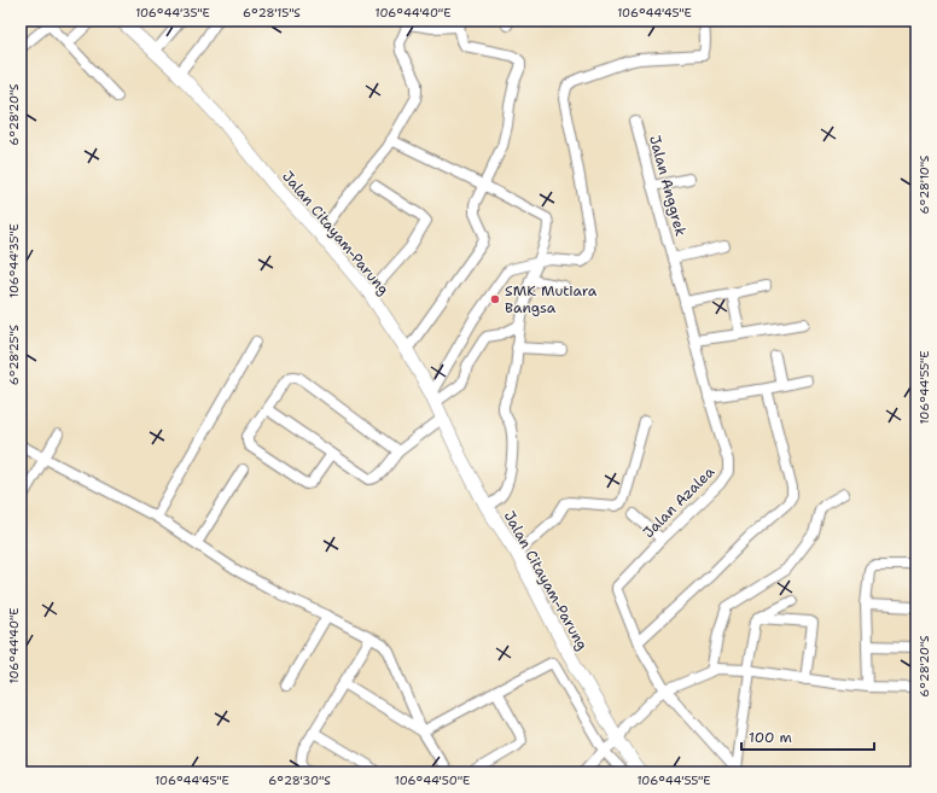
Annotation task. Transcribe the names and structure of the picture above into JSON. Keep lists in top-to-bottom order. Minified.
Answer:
{"streets":{"main road":["Jalan Citayam-Parung"],"street":["Jalan Anggrek","Jalan Azalea"]},"crossings":[["Jalan Anggrek","Jalan Azalea"]],"places":["SMK Mutiara Bangsa"],"scale_bar":"100 m","coordinates":["106°44'35\"E","6°28'15\"S","106°44'40\"E","106°44'45\"E","6°28'20\"S","6°28'10\"S","6°28'25\"S","106°44'55\"E","6°28'30\"S","106°44'50\"E"]}
